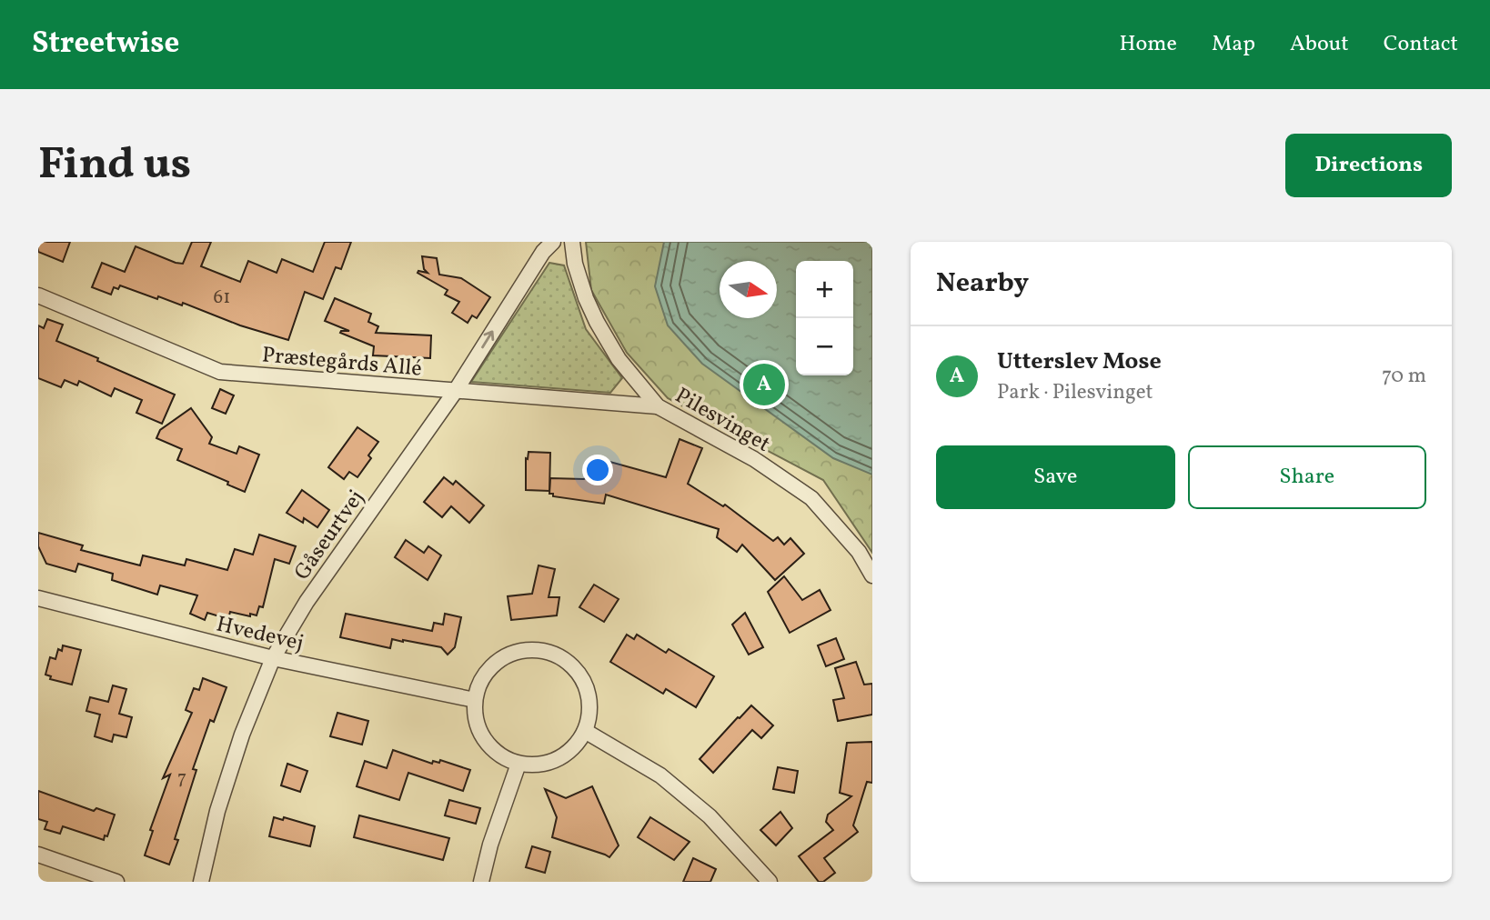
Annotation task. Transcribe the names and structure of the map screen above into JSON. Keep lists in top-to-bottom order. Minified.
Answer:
{"streets":{"street":["Præstegårds Allé","Pilesvinget","Gåseurtvej","Hvedevej"]},"crossings":[["Præstegårds Allé","Pilesvinget"],["Præstegårds Allé","Gåseurtvej"],["Gåseurtvej","Hvedevej"]],"house_numbers":["61","7"],"north":"right","page":{"header":"Streetwise","nav":["Home","Map","About","Contact"],"buttons":["Directions",["Save","Share"]],"title":"Find us","heading":"Nearby","map_buttons":["+","−"],"list":[{"mark":"A","name":"Utterslev Mose","note":"Park · Pilesvinget","value":"70 m"}],"pins":"A"}}
